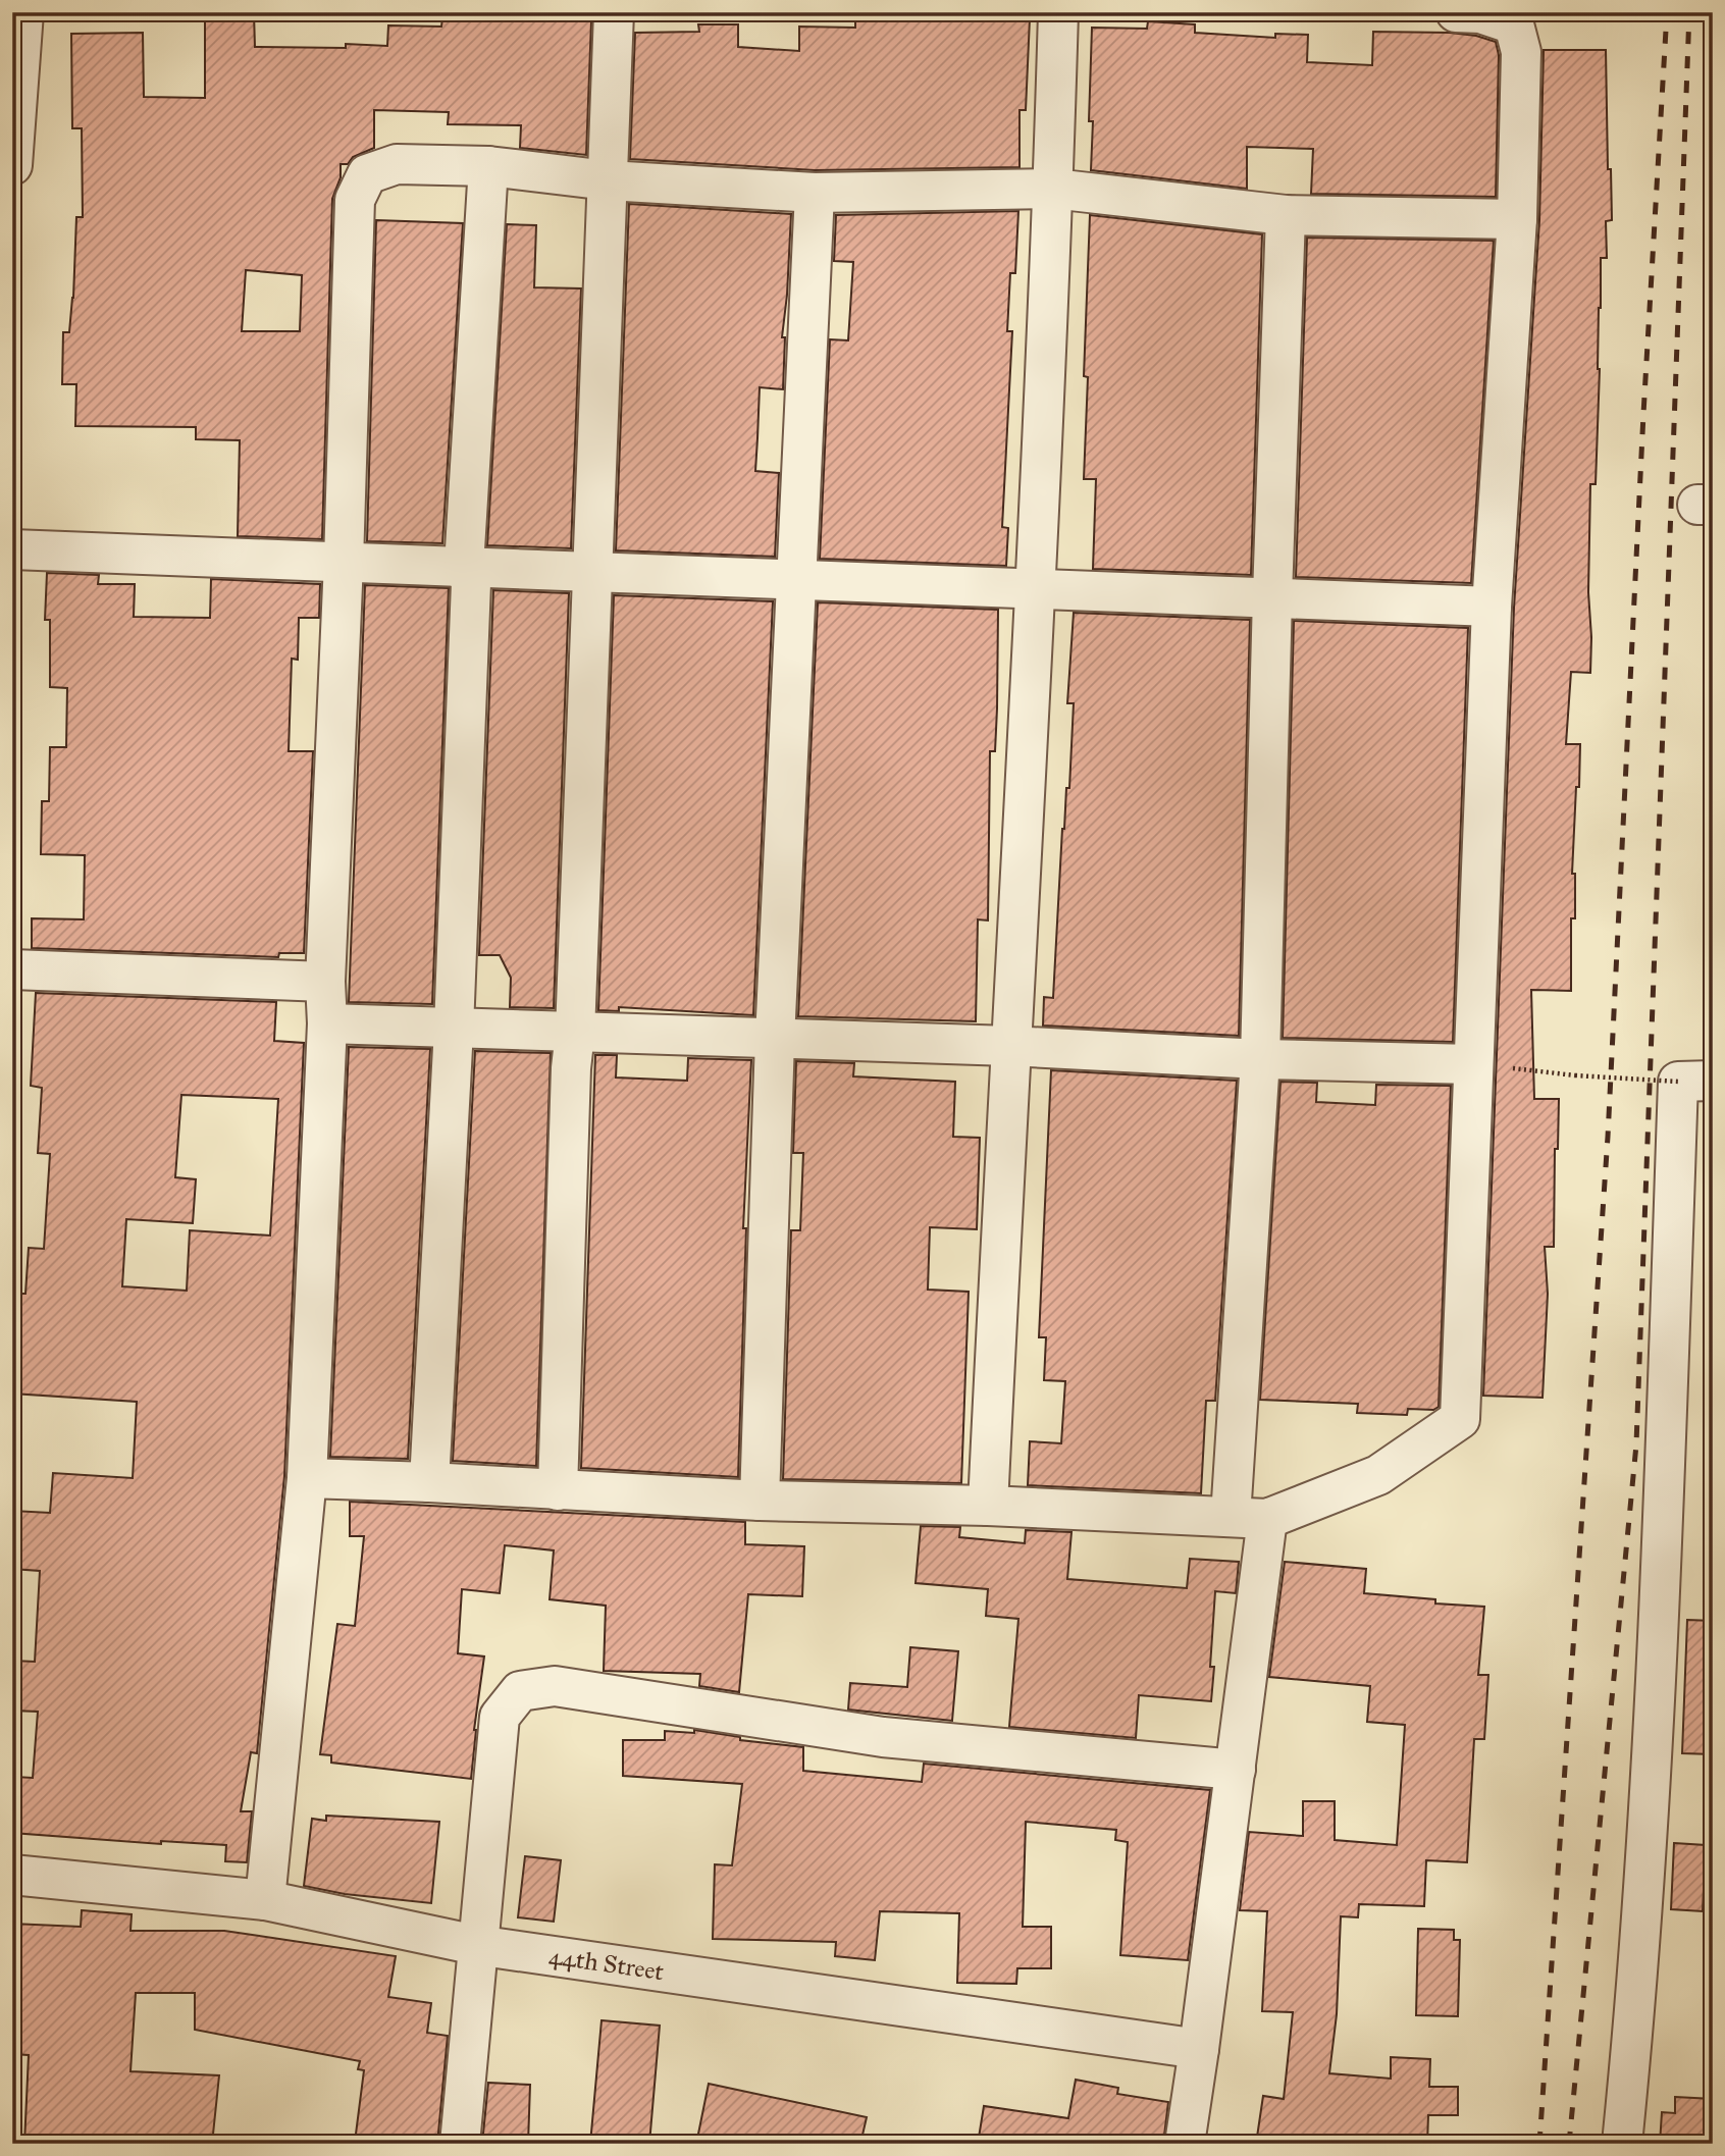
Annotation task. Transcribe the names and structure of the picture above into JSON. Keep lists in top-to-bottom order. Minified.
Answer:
{"streets":{"street":["44th Street"]}}
